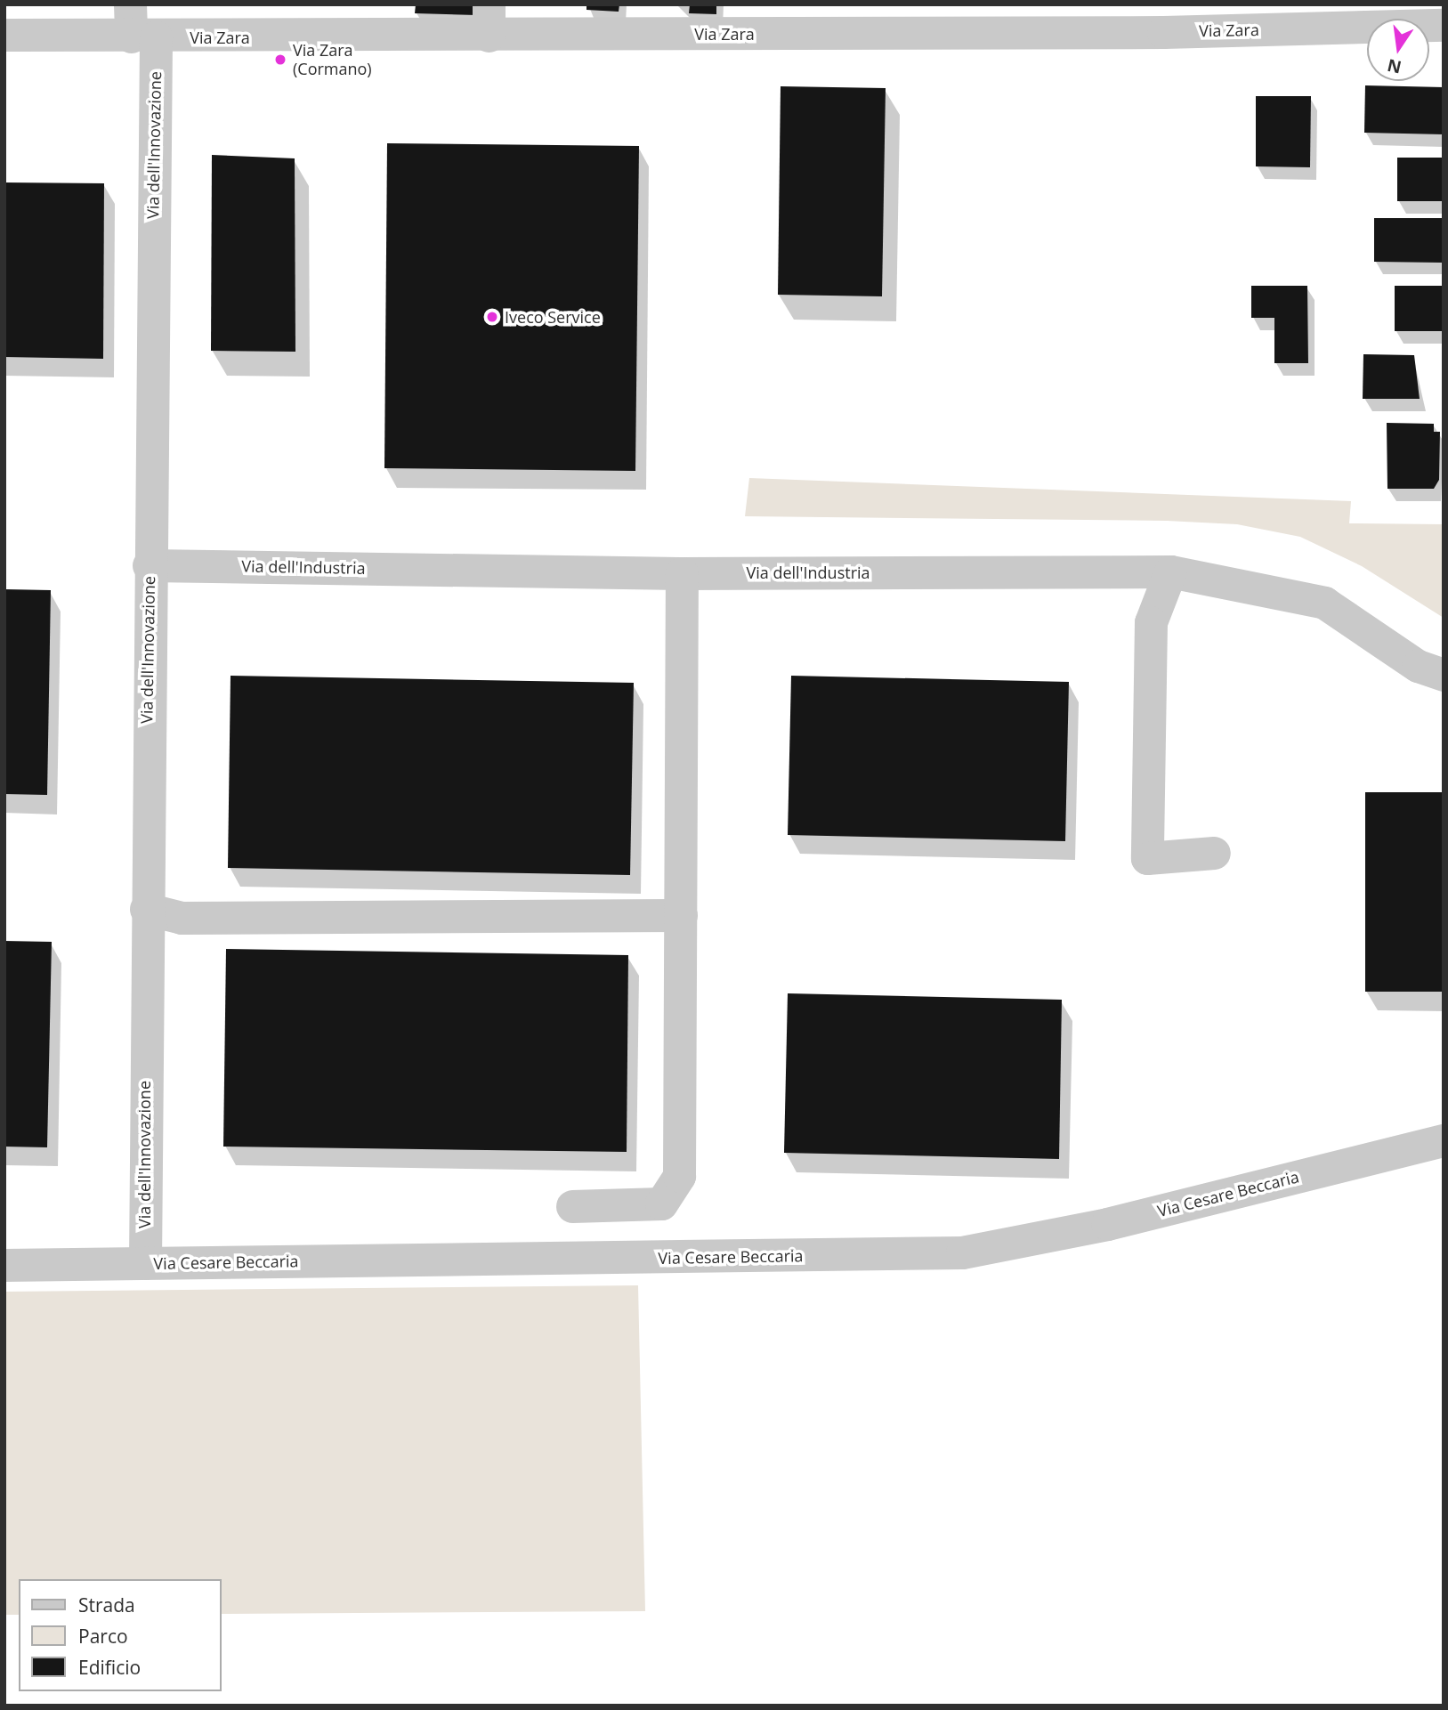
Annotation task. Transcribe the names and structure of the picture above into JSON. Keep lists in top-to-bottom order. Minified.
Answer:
{"streets":{"street":["Via Zara","Via dell'Innovazione","Via dell'Industria","Via Cesare Beccaria"]},"crossings":[["Via Zara","Via dell'Innovazione"],["Via dell'Innovazione","Via dell'Industria"],["Via dell'Innovazione","Via Cesare Beccaria"]],"places":["Via Zara (Cormano)","Iveco Service"],"legend":["Strada","Parco","Edificio"],"north":"bottom"}
